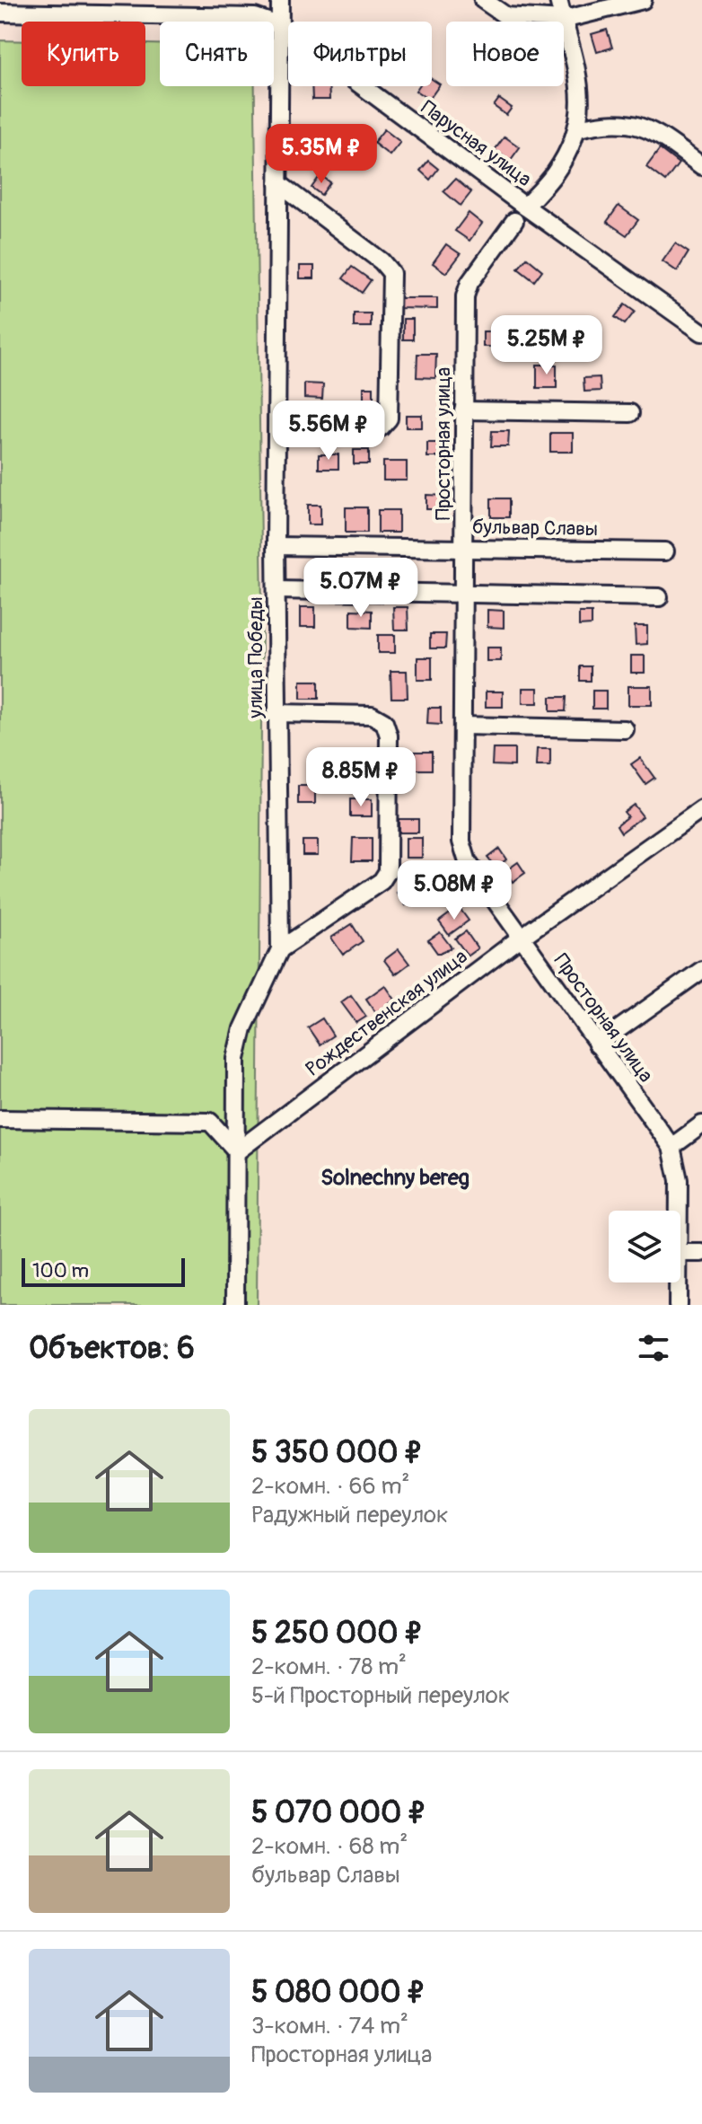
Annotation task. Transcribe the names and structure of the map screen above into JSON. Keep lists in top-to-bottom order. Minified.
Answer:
{"streets":{"street":["Парусная улица","Просторная улица","бульвар Славы","улица Победы","Рождественская улица"]},"crossings":[["Парусная улица","улица Победы"],["Просторная улица","бульвар Славы"],["Просторная улица","Рождественская улица"],["бульвар Славы","улица Победы"],["улица Победы","Рождественская улица"]],"districts":["Solnechny bereg"],"scale_bar":"100 m","page":{"chip":["Купить","Снять","Фильтры","Новое"],"price":["5.35M ₽","5.25M ₽","5.56M ₽","5.07M ₽","8.85M ₽","5.08M ₽"],"scale":"100 m","heading":"Объектов: 6","list":[{"name":"5 350 000 ₽","note":"2-комн. · 66 m² · Радужный переулок"},{"name":"5 250 000 ₽","note":"2-комн. · 78 m² · 5-й Просторный переулок"},{"name":"5 070 000 ₽","note":"2-комн. · 68 m² · бульвар Славы"},{"name":"5 080 000 ₽","note":"3-комн. · 74 m² · Просторная улица"}]}}
